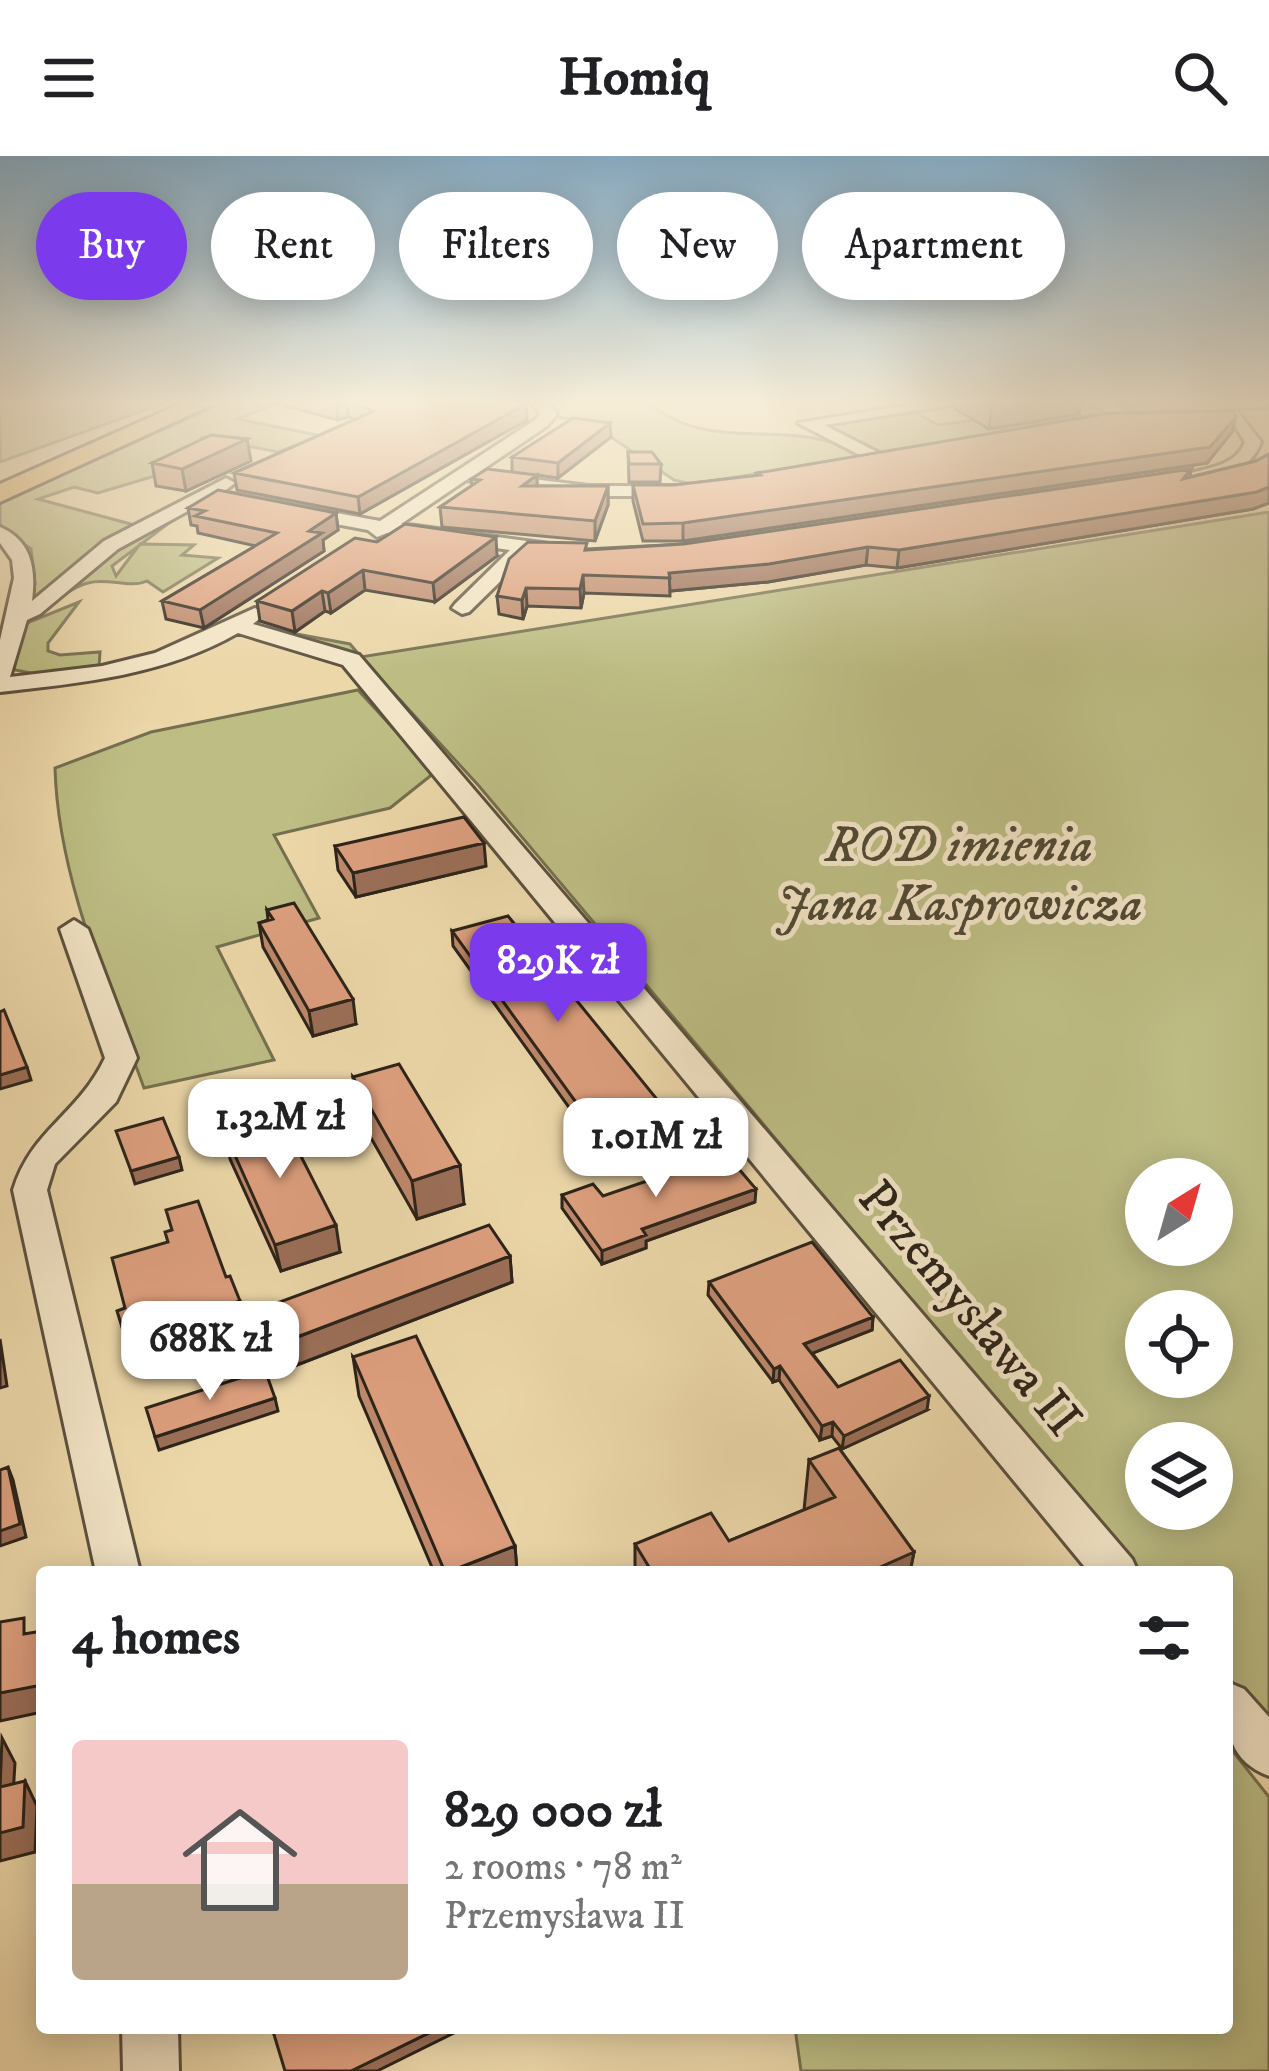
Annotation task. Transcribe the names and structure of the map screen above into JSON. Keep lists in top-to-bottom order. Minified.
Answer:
{"streets":{"street":["Przemysława II"]},"parks":["ROD imienia Jana Kasprowicza"],"north":"top right","page":{"header":"Homiq","chip":["Buy","Rent","Filters","New","Apartment"],"price":["829K zł","1.32M zł","1.01M zł","688K zł"],"heading":"4 homes","list":[{"name":"829 000 zł","note":"2 rooms · 78 m² · Przemysława II"}]}}
